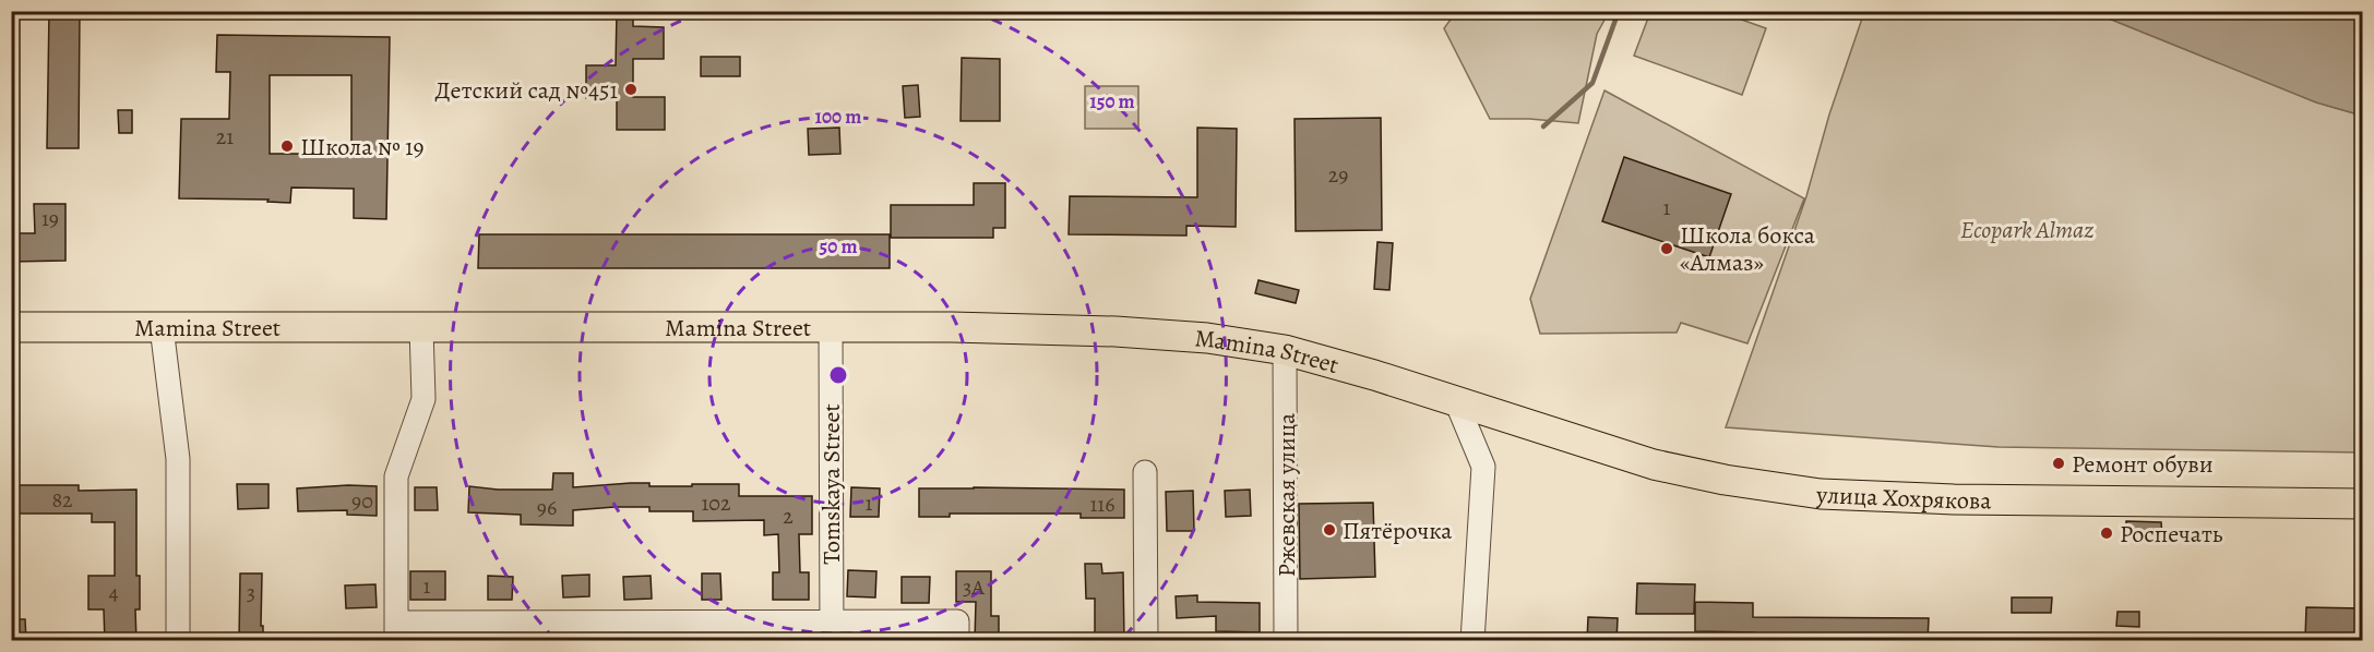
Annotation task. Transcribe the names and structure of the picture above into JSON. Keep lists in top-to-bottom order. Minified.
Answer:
{"streets":{"main road":["Mamina Street","улица Хохрякова"],"street":["Tomskaya Street","Ржевская улица"]},"crossings":[["Mamina Street","Tomskaya Street"],["Mamina Street","Ржевская улица"],["Mamina Street","улица Хохрякова"]],"parks":["Ecopark Almaz"],"places":["Детский сад №451","Школа № 19","Школа бокса «Алмаз»","Ремонт обуви","Пятёрочка","Роспечать"],"house_numbers":["21","29","1","19","82","90","102","1","116","96","2","1","3А","4","3"],"rings":["150 m","100 m","50 m"]}
